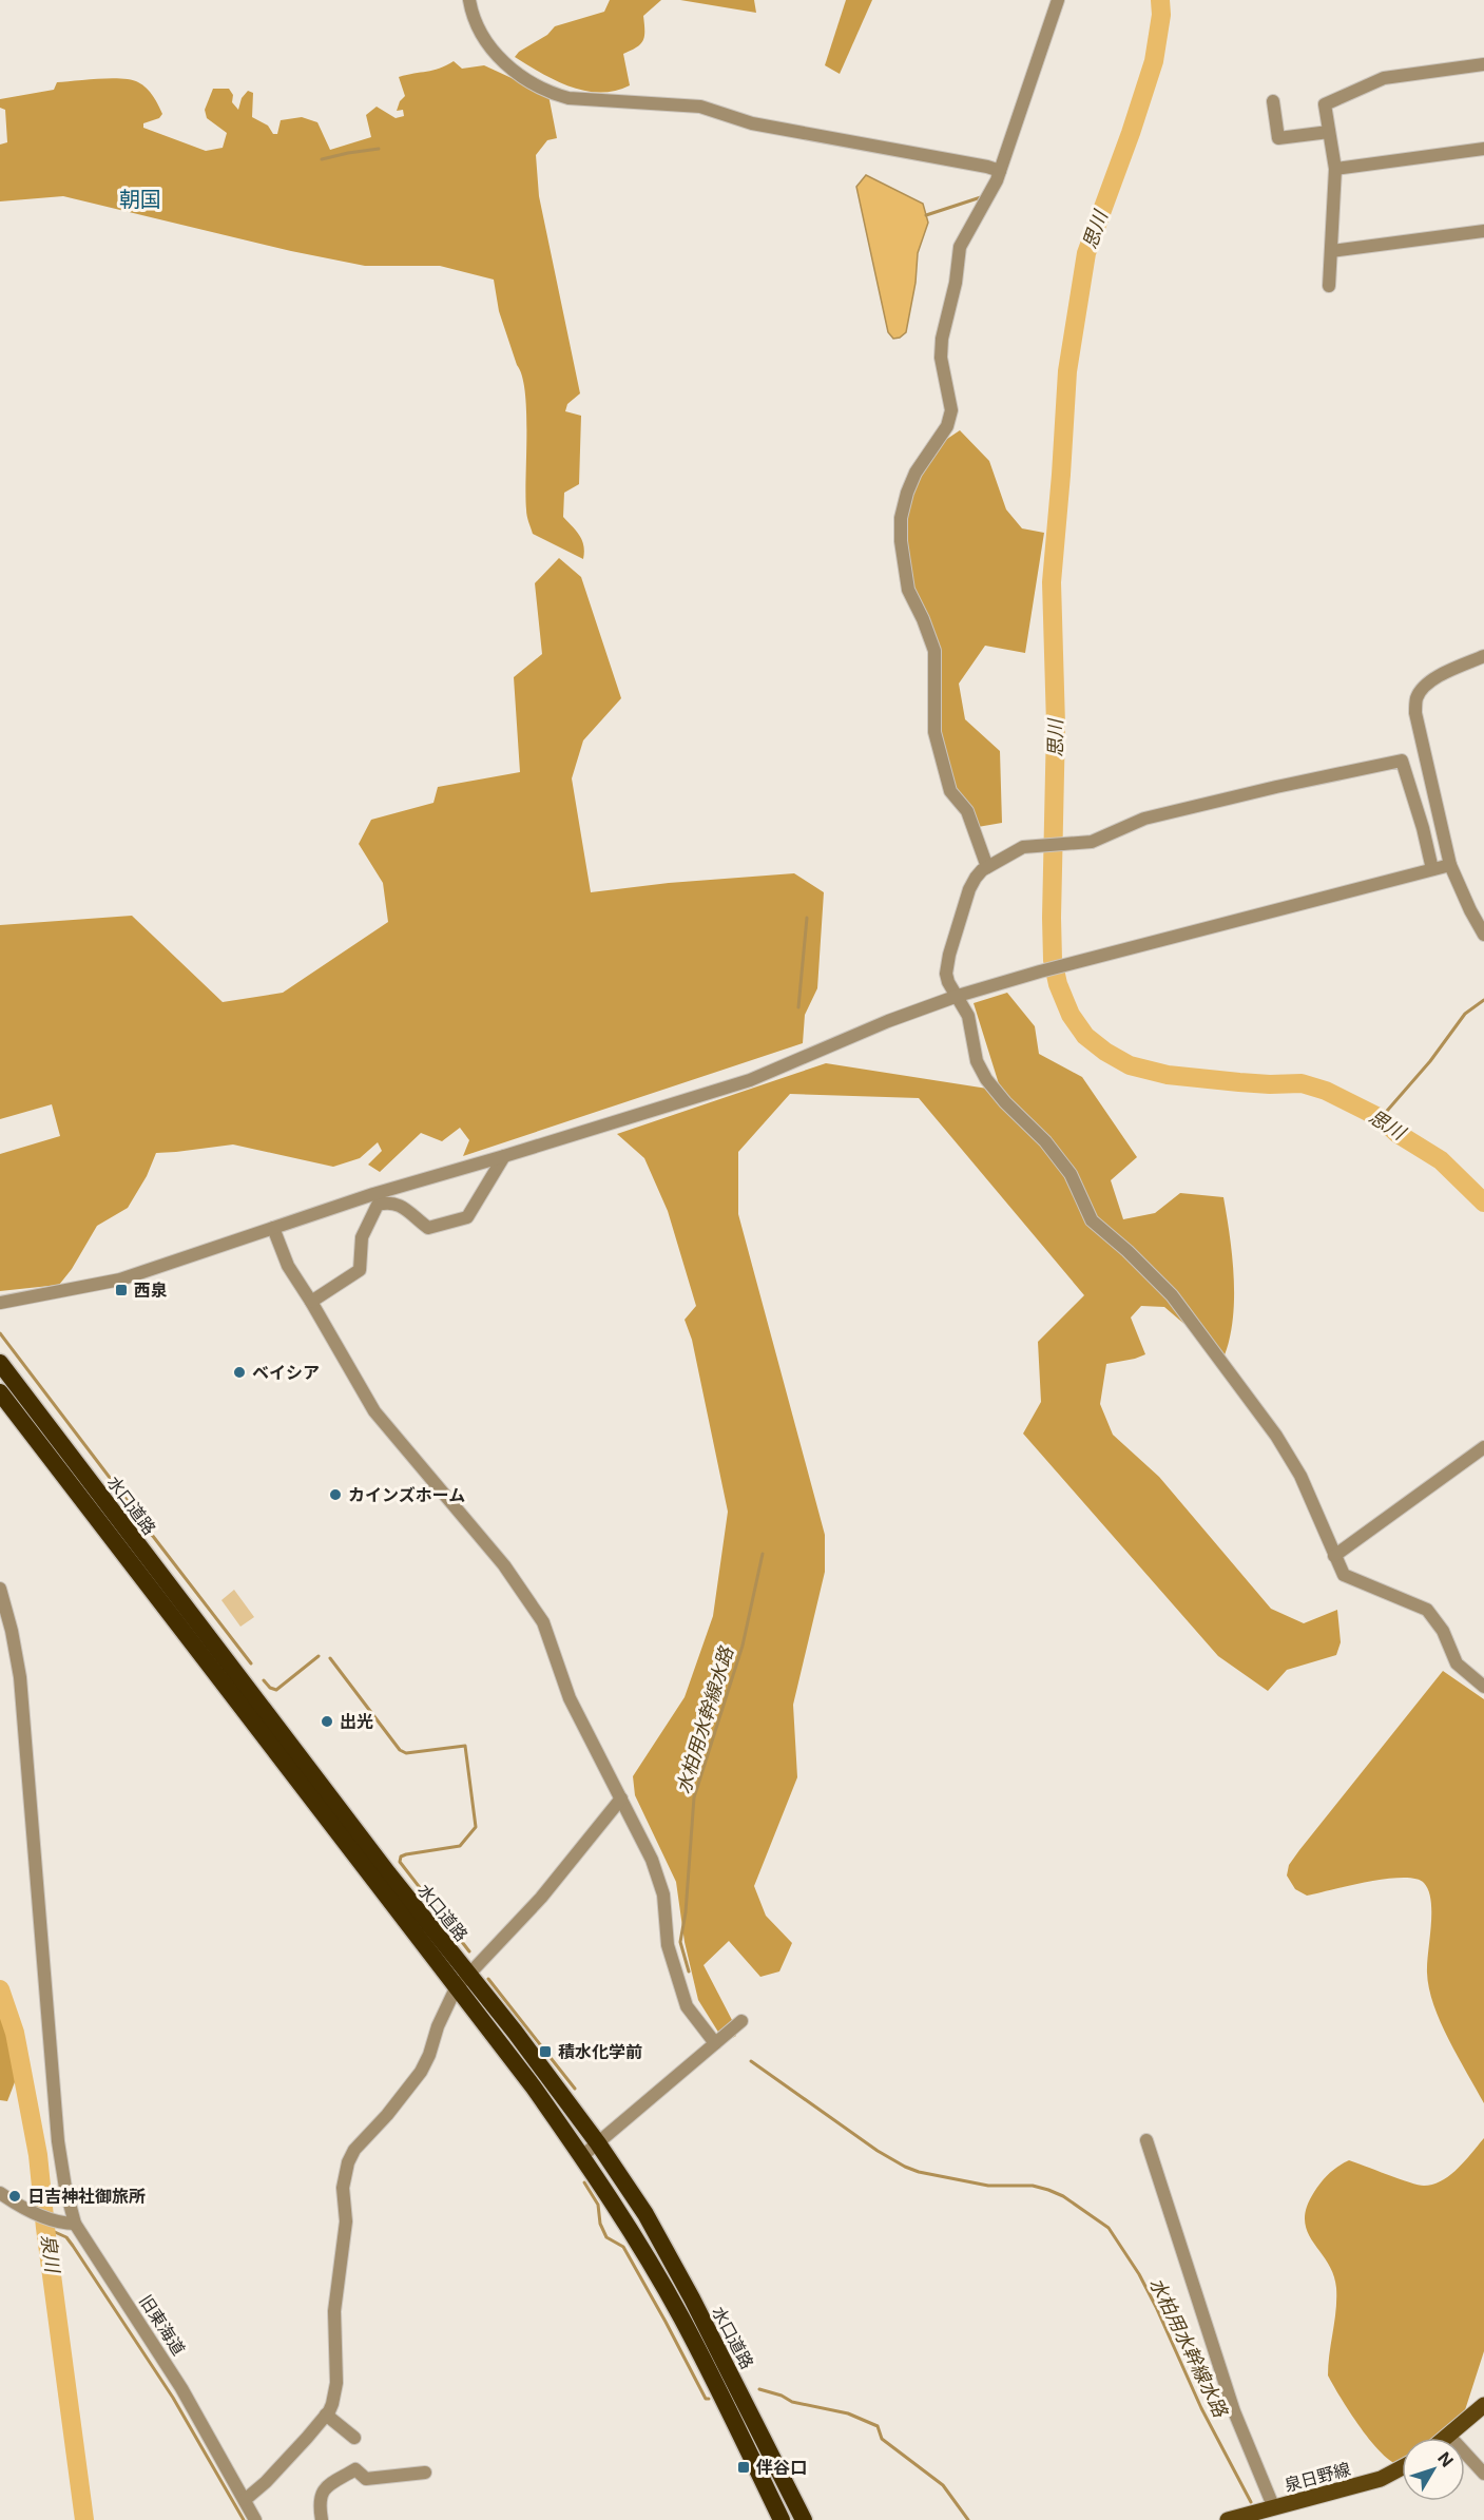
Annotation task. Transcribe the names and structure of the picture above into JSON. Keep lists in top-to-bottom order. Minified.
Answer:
{"streets":{"highway":["水口道路"],"main road":["泉日野線"],"street":["旧東海道"]},"districts":["朝国"],"water":["思川","水柏用水幹線水路","泉川"],"places":{"transit":["西泉","積水化学前","伴谷口"],"other":["ベイシア","カインズホーム","出光","日吉神社御旅所"]},"north":"top right"}
